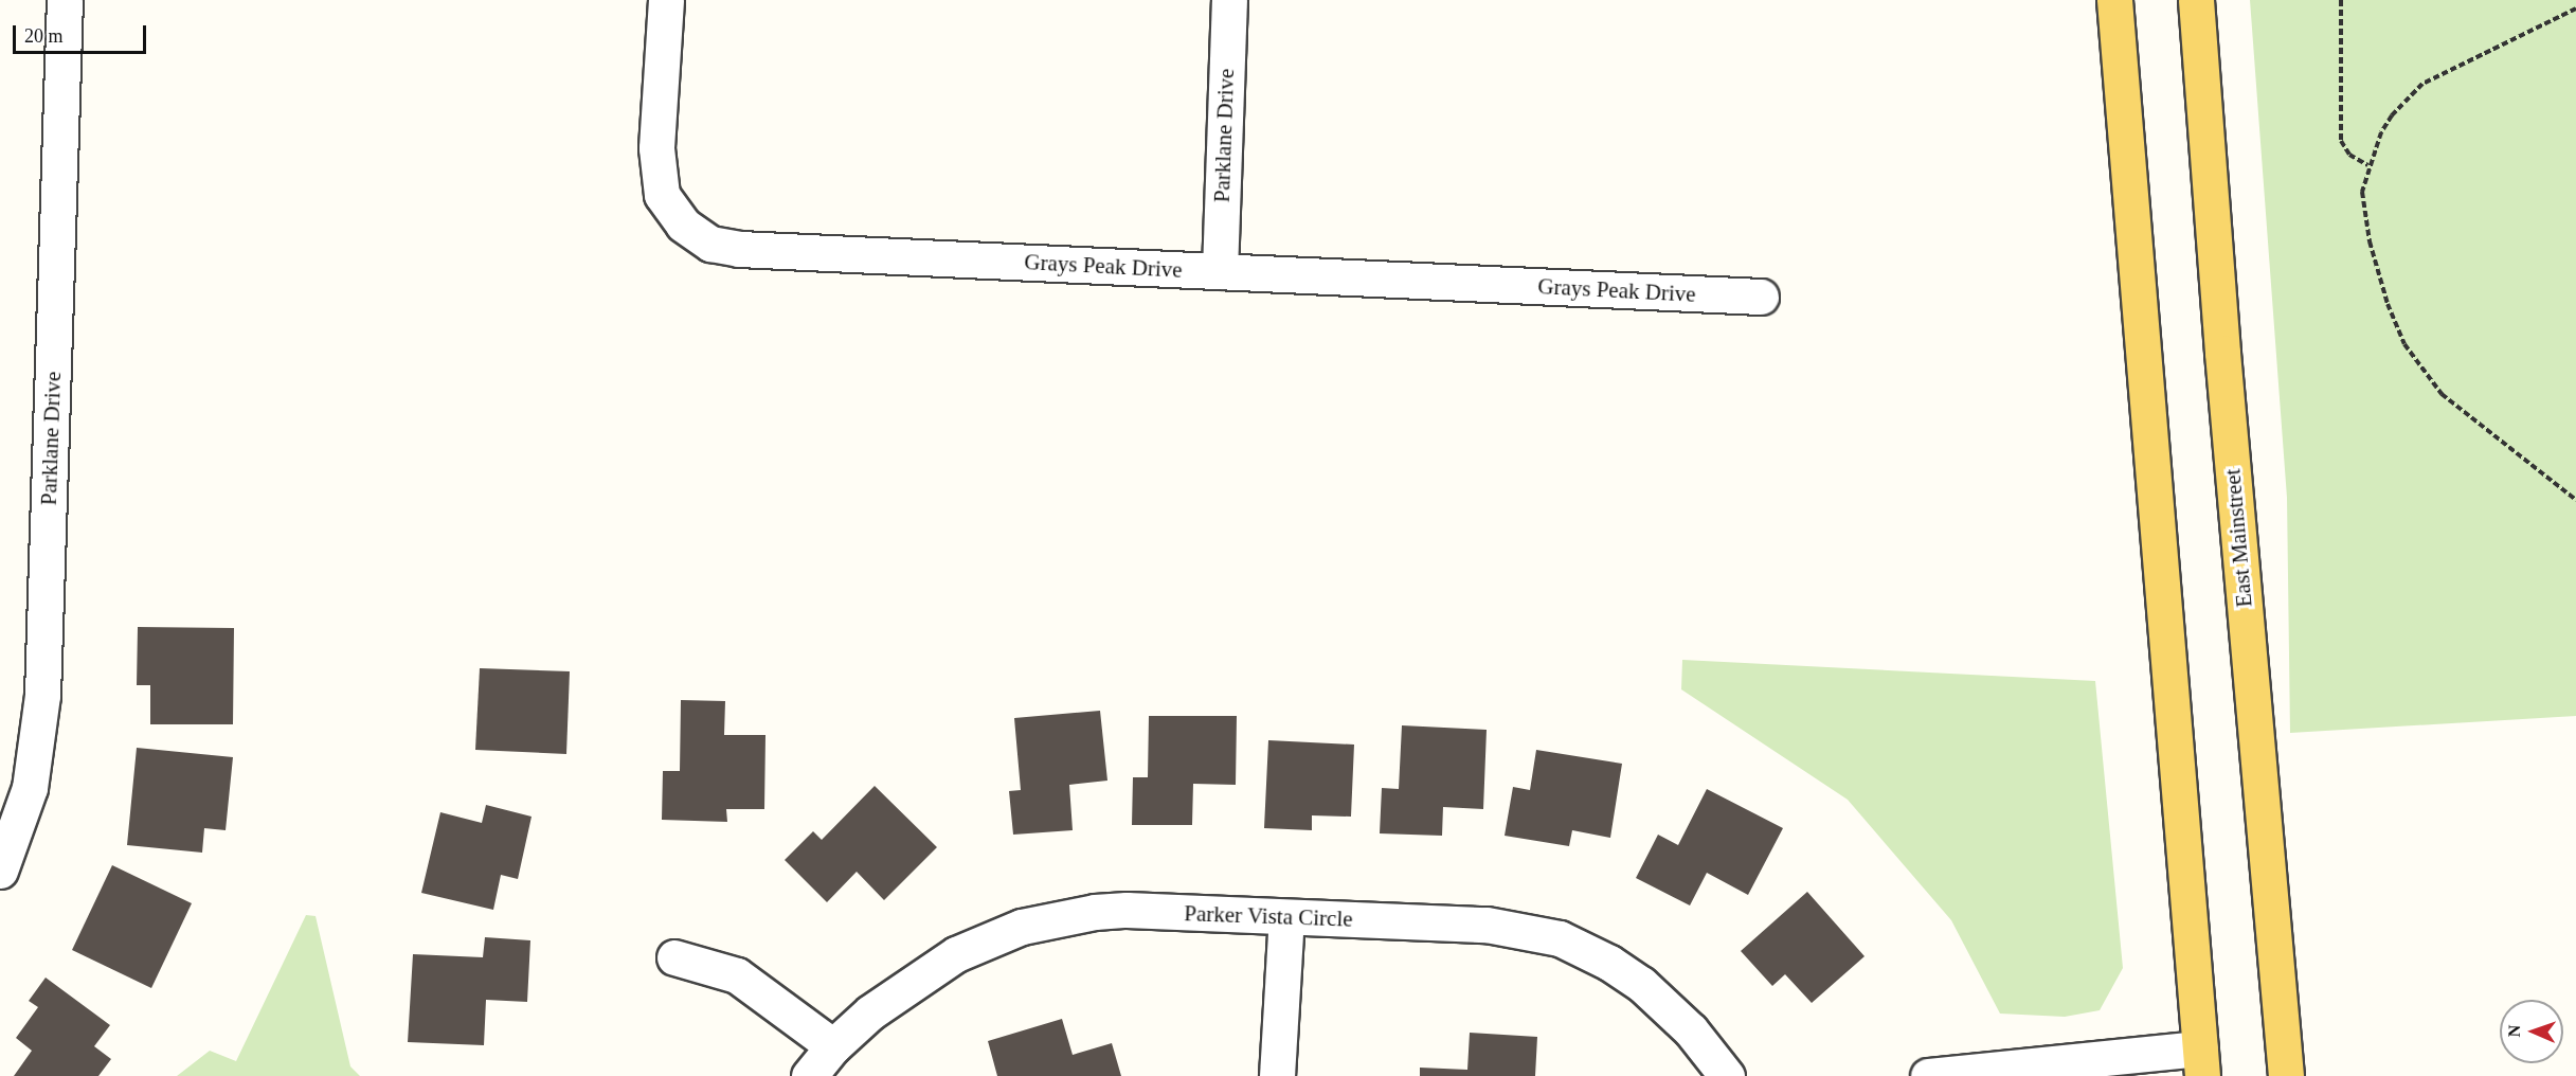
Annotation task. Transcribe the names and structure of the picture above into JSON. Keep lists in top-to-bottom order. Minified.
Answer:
{"streets":{"main road":["East Mainstreet"],"street":["Parklane Drive","Grays Peak Drive","Parker Vista Circle"]},"crossings":[["Parklane Drive","Grays Peak Drive"]],"scale_bar":"20 m","north":"left"}
